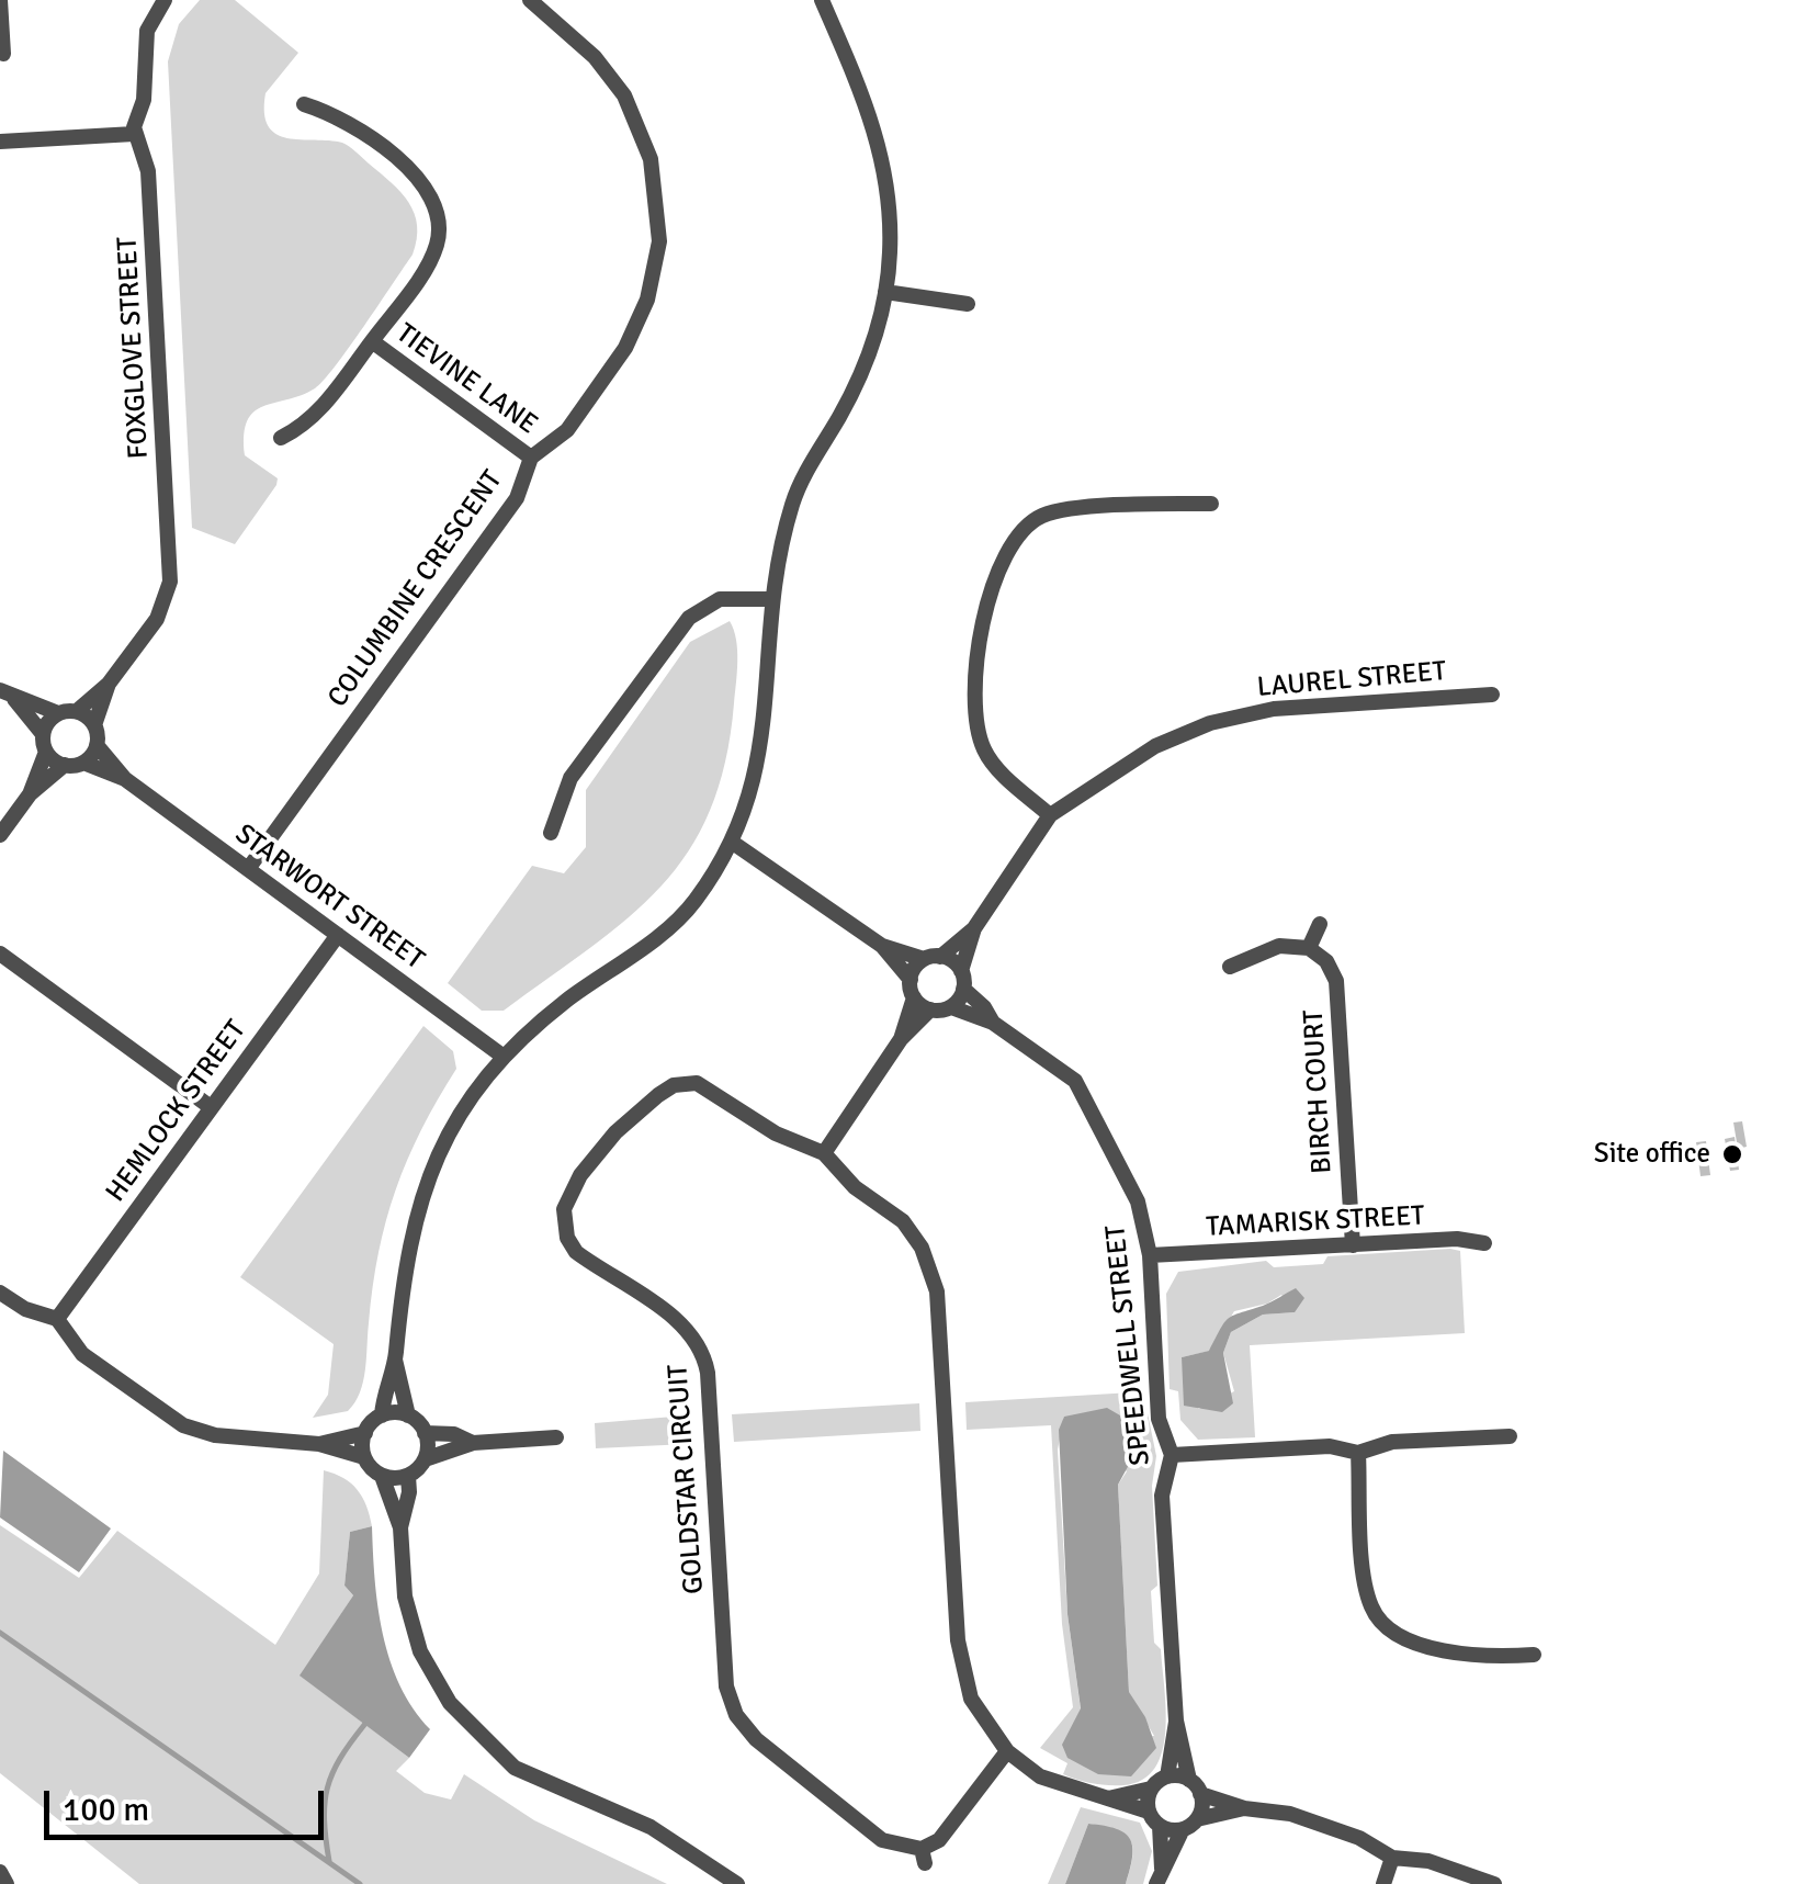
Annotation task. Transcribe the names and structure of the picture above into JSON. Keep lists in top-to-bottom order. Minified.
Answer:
{"streets":{"street":["FOXGLOVE STREET","TIEVINE LANE","COLUMBINE CRESCENT","LAUREL STREET","STARWORT STREET","BIRCH COURT","HEMLOCK STREET","TAMARISK STREET","SPEEDWELL STREET","GOLDSTAR CIRCUIT"]},"crossings":[["FOXGLOVE STREET","STARWORT STREET"],["TIEVINE LANE","COLUMBINE CRESCENT"],["COLUMBINE CRESCENT","STARWORT STREET"],["LAUREL STREET","SPEEDWELL STREET"],["STARWORT STREET","HEMLOCK STREET"],["BIRCH COURT","TAMARISK STREET"],["TAMARISK STREET","SPEEDWELL STREET"],["SPEEDWELL STREET","GOLDSTAR CIRCUIT"]],"places":["Site office"],"scale_bar":"100 m"}
